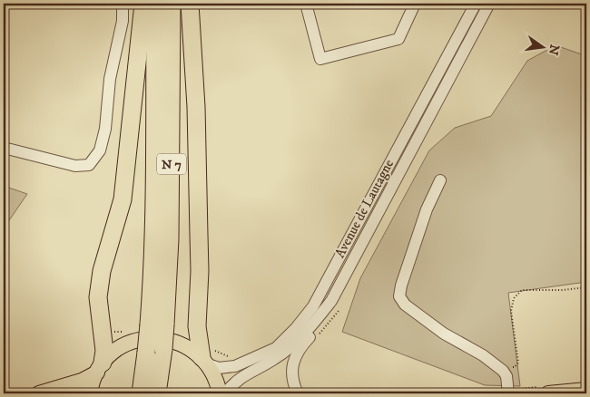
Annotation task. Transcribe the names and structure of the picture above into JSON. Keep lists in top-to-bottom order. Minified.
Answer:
{"streets":{"highway":["N 7"],"street":["Avenue de Lautagne"]},"north":"right"}
